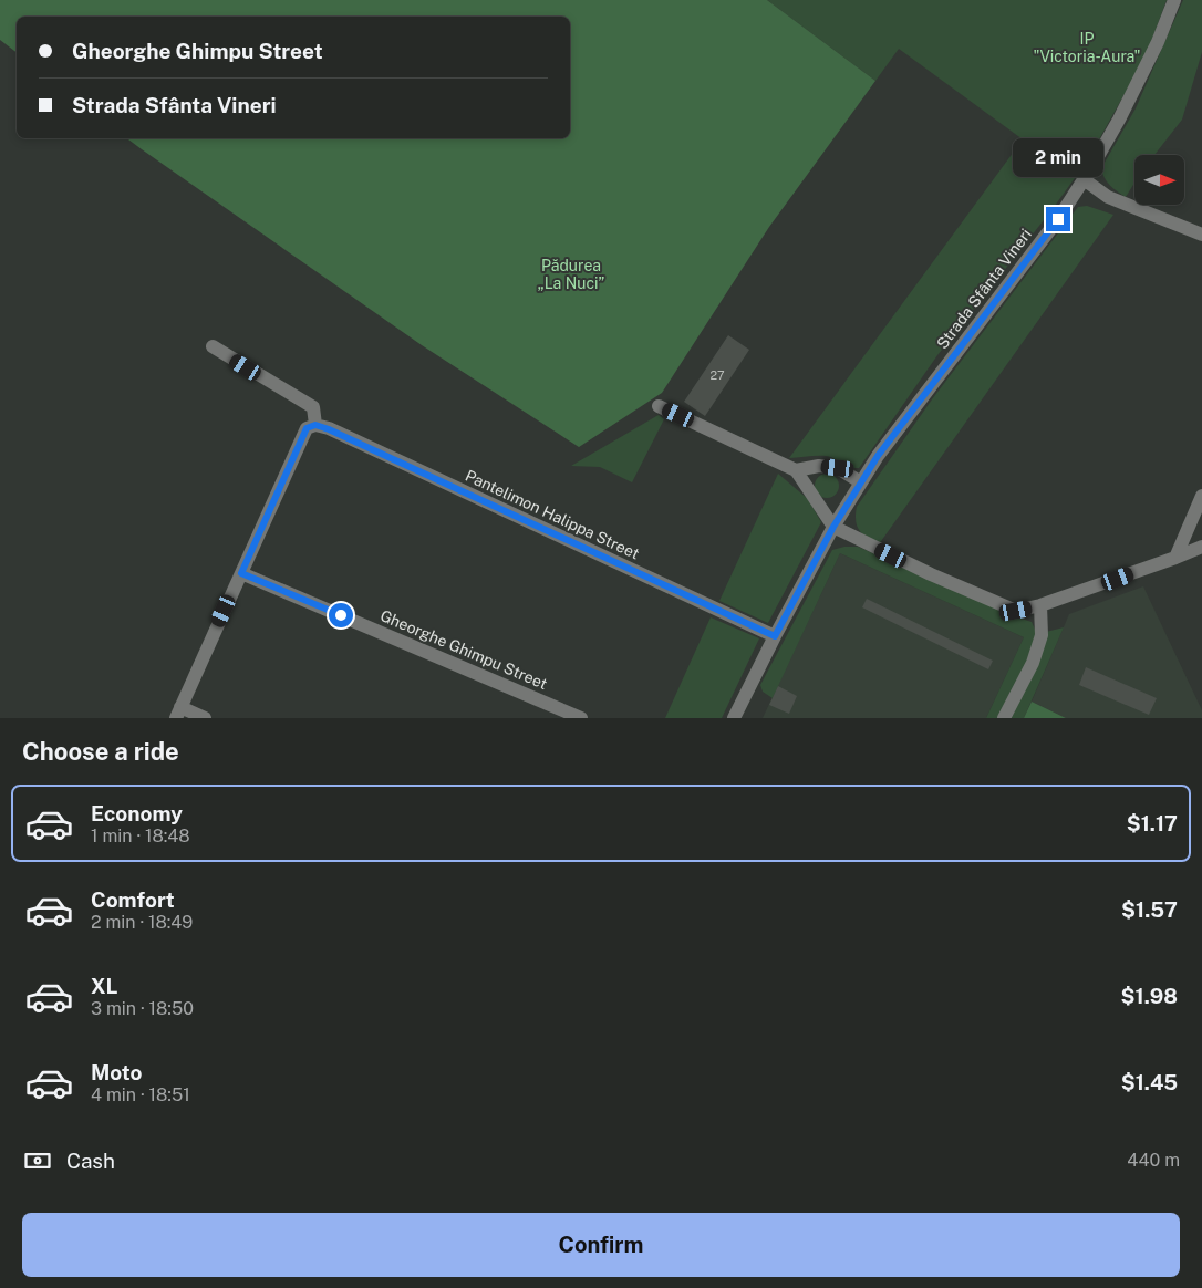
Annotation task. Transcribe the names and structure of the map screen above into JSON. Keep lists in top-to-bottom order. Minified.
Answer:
{"streets":{"street":["Strada Sfânta Vineri","Pantelimon Halippa Street","Gheorghe Ghimpu Street"]},"crossings":[["Strada Sfânta Vineri","Pantelimon Halippa Street"]],"parks":["IP \"Victoria-Aura\"","Pădurea „La Nuci”"],"house_numbers":["27"],"north":"right","page":{"banner":["Gheorghe Ghimpu Street","Strada Sfânta Vineri"],"bubble":"2 min","heading":"Choose a ride","list":[{"name":"Economy","note":"1 min · 18:48","value":"$1.17"},{"name":"Comfort","note":"2 min · 18:49","value":"$1.57"},{"name":"XL","note":"3 min · 18:50","value":"$1.98"},{"name":"Moto","note":"4 min · 18:51","value":"$1.45"}],"pay":["Cash","440 m"],"buttons":"Confirm"}}
